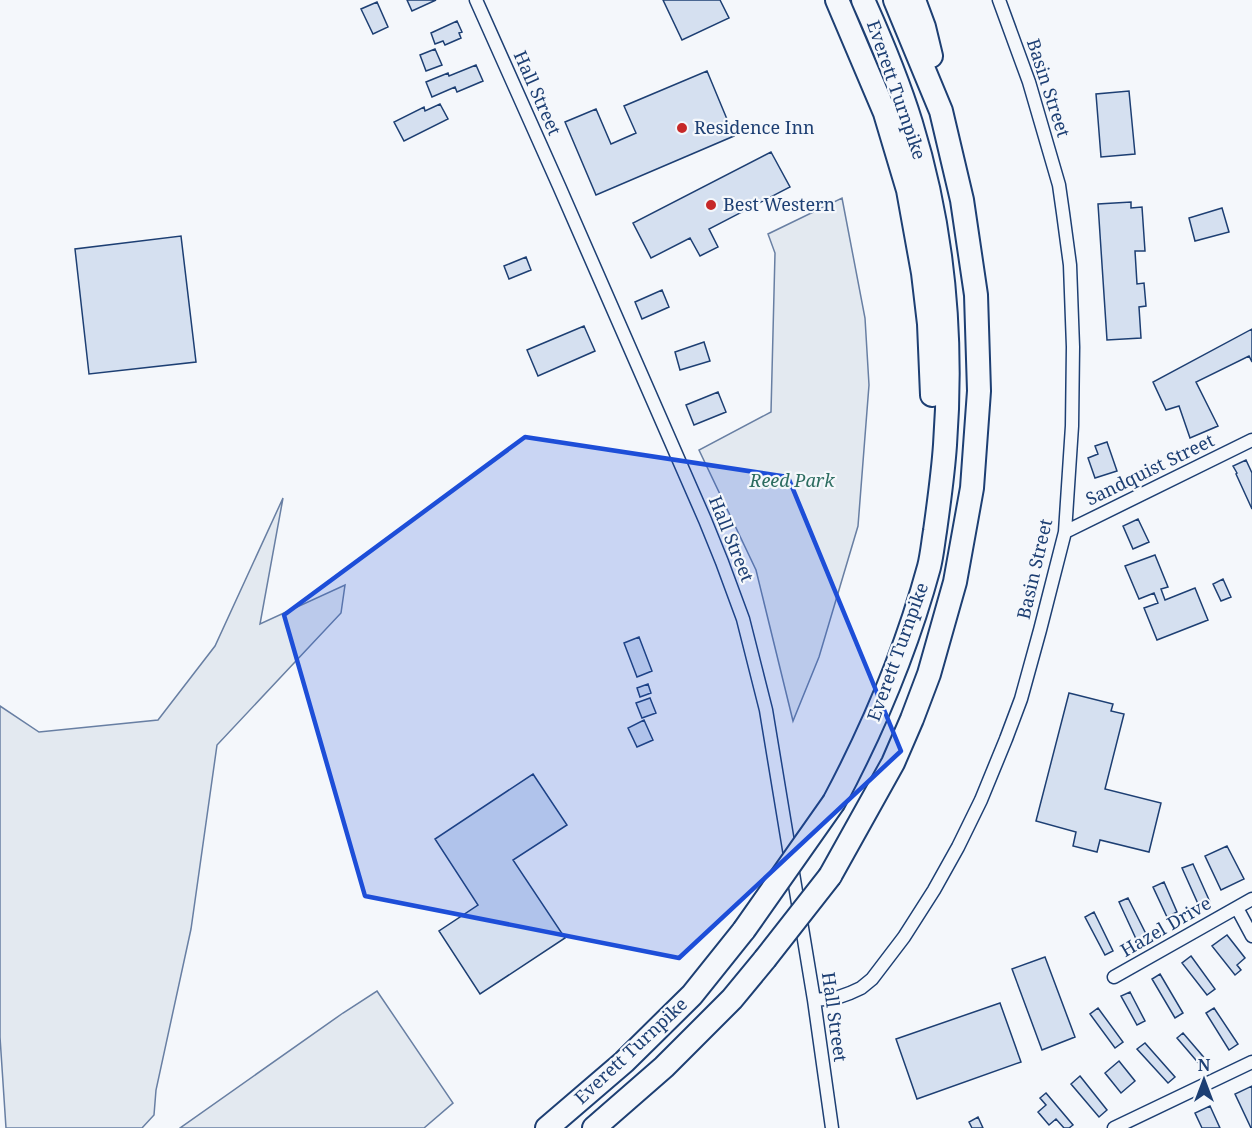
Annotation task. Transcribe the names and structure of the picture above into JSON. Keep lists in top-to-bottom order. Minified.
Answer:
{"streets":{"highway":["Everett Turnpike"],"street":["Basin Street","Hall Street","Sandquist Street","Hazel Drive"]},"crossings":[["Basin Street","Hall Street"],["Basin Street","Sandquist Street"]],"parks":["Reed Park"],"places":["Residence Inn","Best Western"],"north":"top"}
